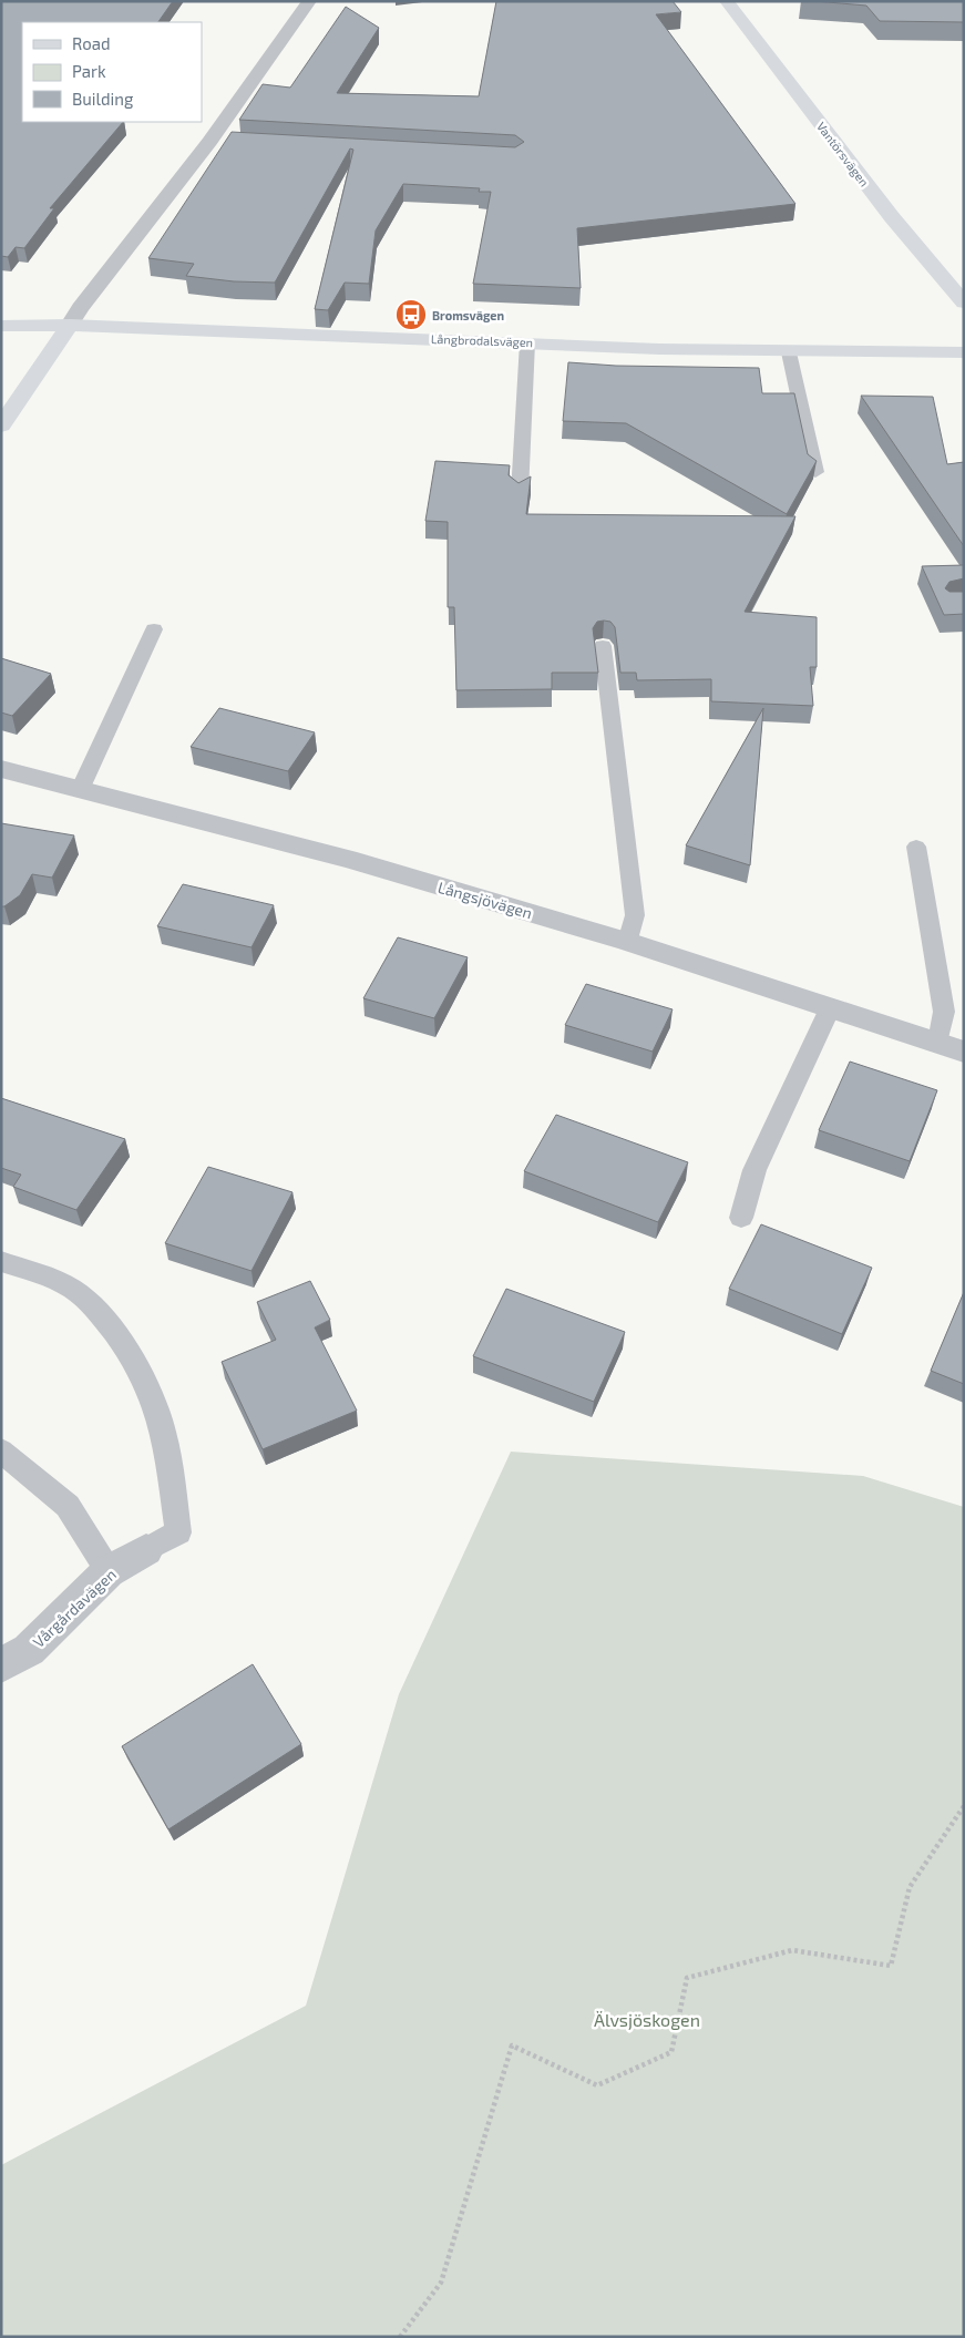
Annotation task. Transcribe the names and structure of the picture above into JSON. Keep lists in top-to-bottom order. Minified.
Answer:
{"streets":{"street":["Vantörsvägen","Långbrodalsvägen","Långsjövägen","Vårgårdavägen"]},"parks":["Älvsjöskogen"],"places":{"bus stop":["Bromsvägen"]},"legend":["Road","Park","Building"]}
